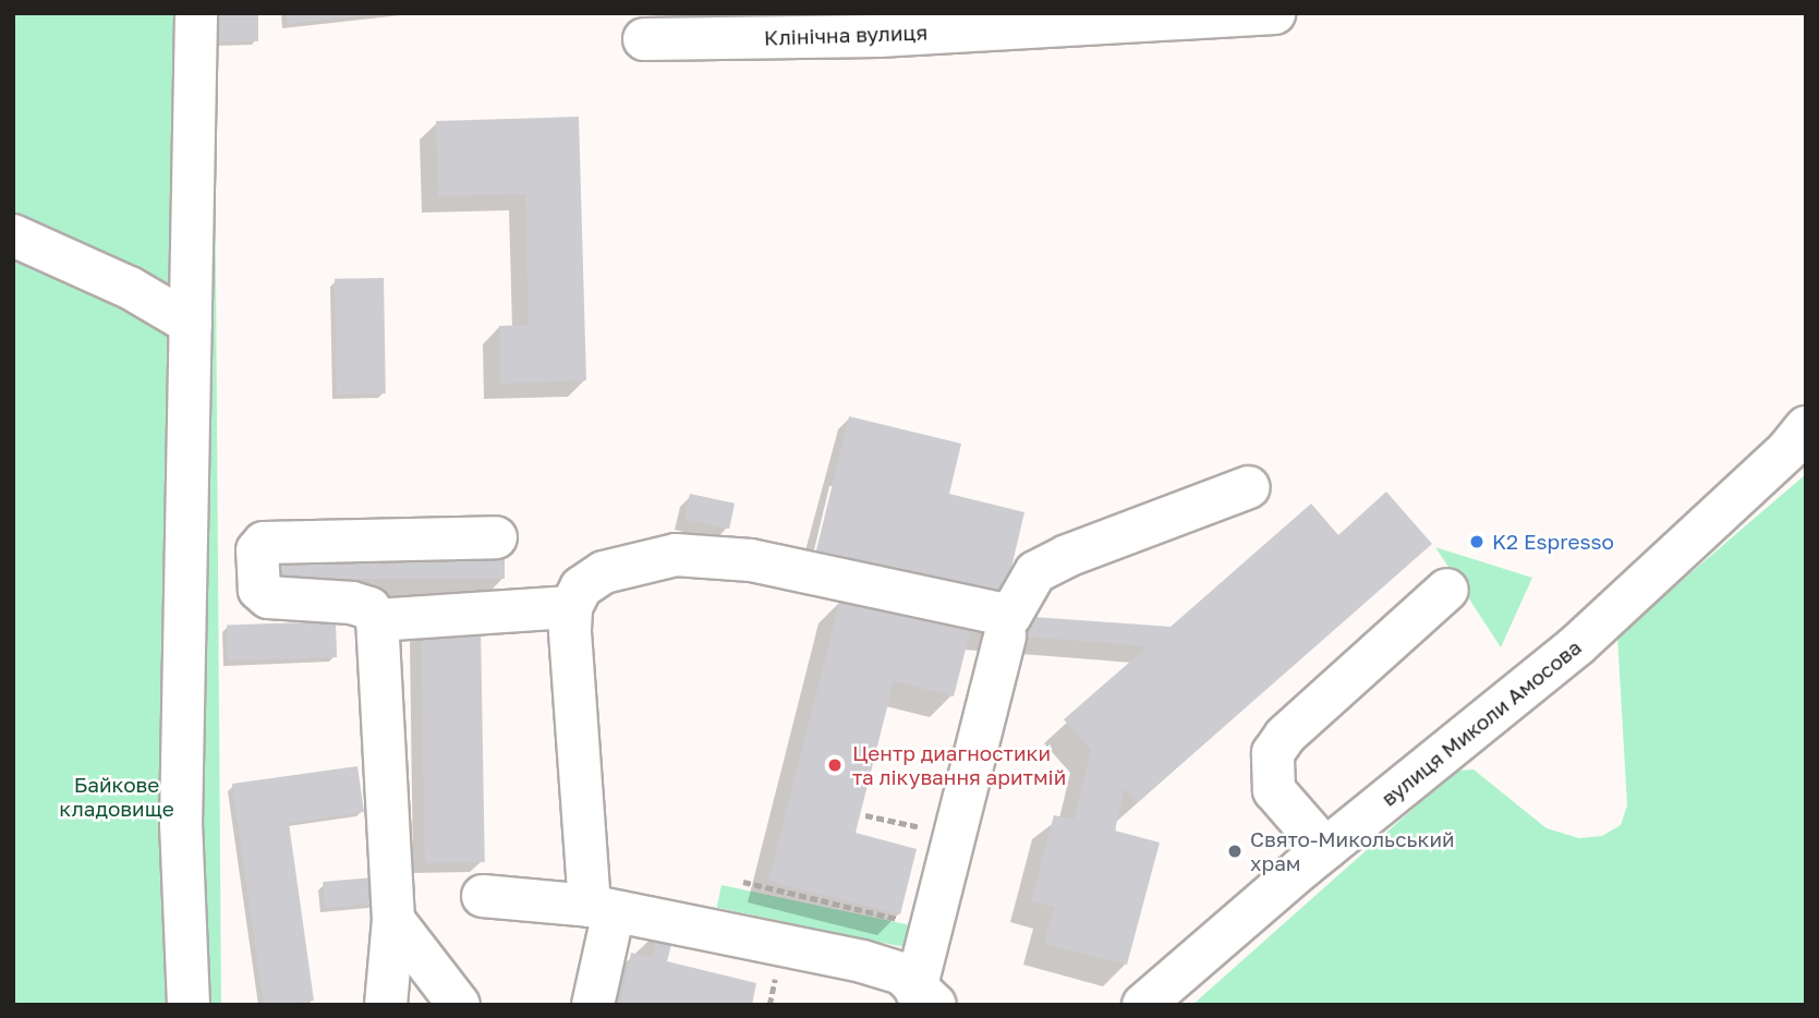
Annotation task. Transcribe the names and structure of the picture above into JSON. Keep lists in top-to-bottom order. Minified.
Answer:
{"streets":{"street":["Клінічна вулиця","вулиця Миколи Амосова"]},"parks":["Байкове кладовище"],"places":["K2 Espresso","Центр диагностики та лікування аритмій","Свято-Микольський храм"]}
